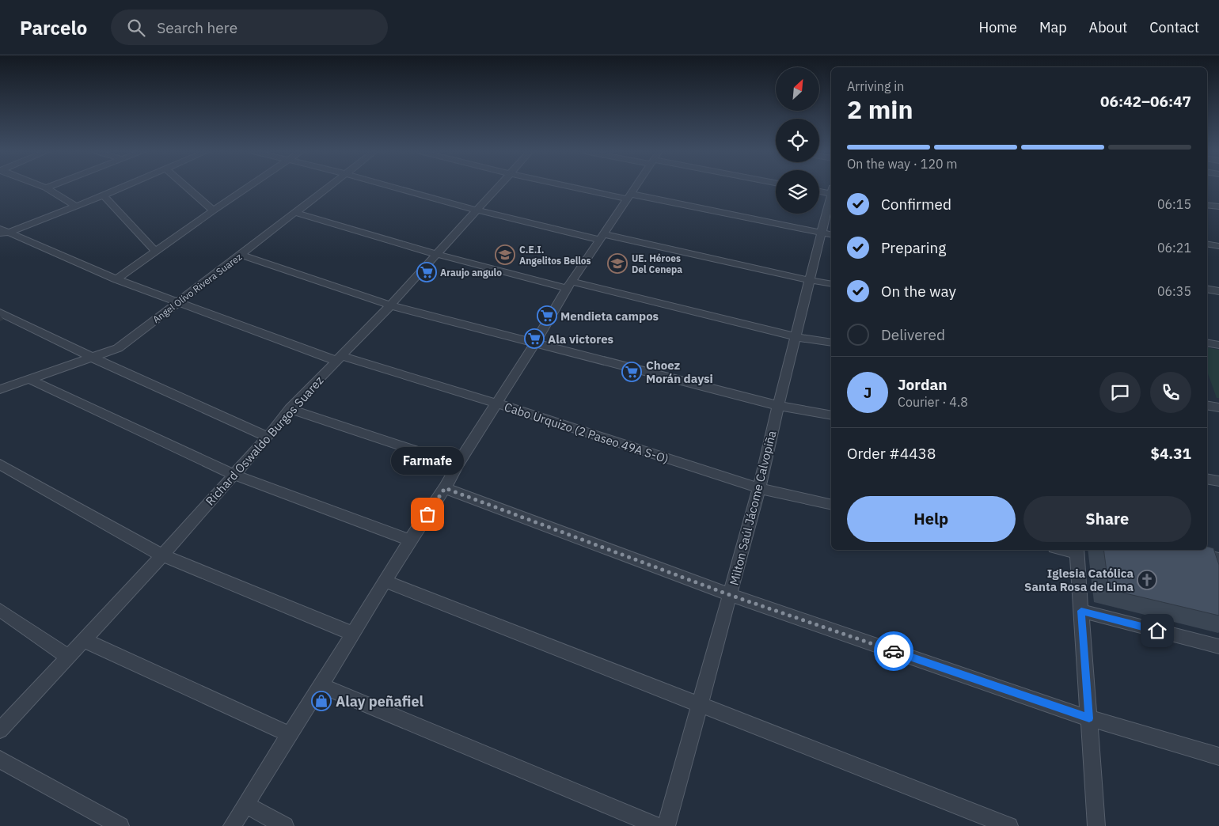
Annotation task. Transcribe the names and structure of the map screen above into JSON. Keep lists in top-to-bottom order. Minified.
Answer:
{"streets":{"street":["Angel Olivo Rivera Suarez","Cabo Urquizo (2 Paseo 49A S-O)","Richard Oswaldo Burgos Suarez","Milton Saúl Jácome Calvopiña"]},"crossings":[["Angel Olivo Rivera Suarez","Cabo Urquizo (2 Paseo 49A S-O)"],["Cabo Urquizo (2 Paseo 49A S-O)","Richard Oswaldo Burgos Suarez"],["Cabo Urquizo (2 Paseo 49A S-O)","Milton Saúl Jácome Calvopiña"]],"places":{"school or university":["C.E.I. Angelitos Bellos","UE. Héroes Del Cenepa"],"supermarket":["Araujo angulo","Mendieta campos","Ala victores","Choez Morán daysi"],"other":["Farmafe"],"church":["Iglesia Católica Santa Rosa de Lima"],"shop":["Alay peñafiel"]},"north":"top right","page":{"header":"Parcelo","search":"Search here","nav":["Home","Map","About","Contact"],"heading":["2 min","Arriving in","06:42–06:47"],"panel":["Jordan","Courier · 4.8","Order #4438","$4.31"],"bar":"On the way · 120 m","list":[["Confirmed","06:15"],["Preparing","06:21"],["On the way","06:35"],"Delivered"],"round":"J","bubble":"Farmafe","buttons":["Help","Share"]}}
